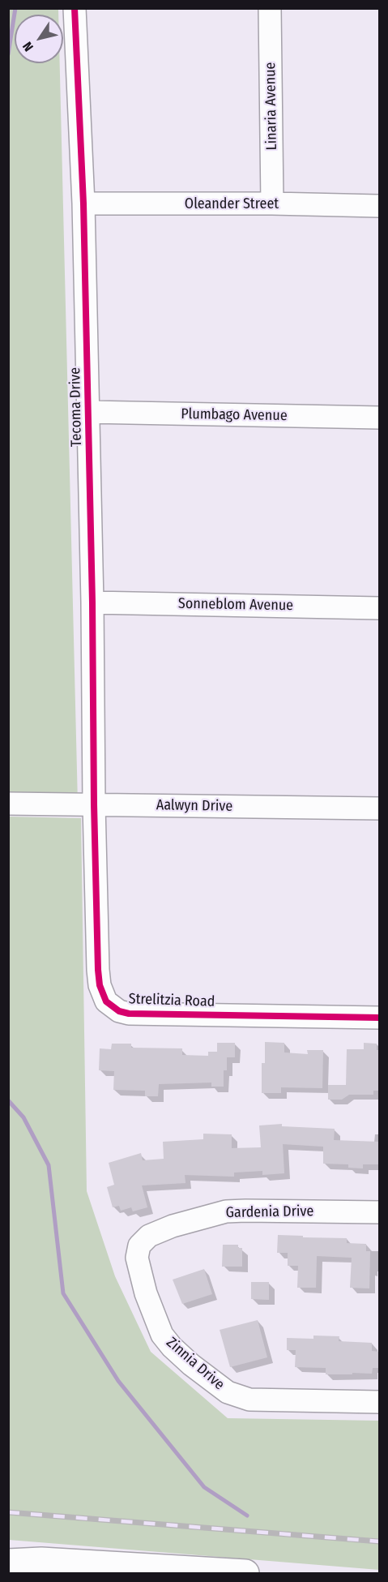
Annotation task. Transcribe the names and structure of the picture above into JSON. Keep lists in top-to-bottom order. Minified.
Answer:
{"streets":{"street":["Linaria Avenue","Oleander Street","Tecoma Drive","Plumbago Avenue","Sonneblom Avenue","Aalwyn Drive","Strelitzia Road","Gardenia Drive","Zinnia Drive"]},"crossings":[["Linaria Avenue","Oleander Street"],["Oleander Street","Tecoma Drive"],["Tecoma Drive","Plumbago Avenue"],["Tecoma Drive","Sonneblom Avenue"],["Tecoma Drive","Aalwyn Drive"],["Tecoma Drive","Strelitzia Road"],["Aalwyn Drive","Strelitzia Road"],["Gardenia Drive","Zinnia Drive"]],"north":"bottom left"}
